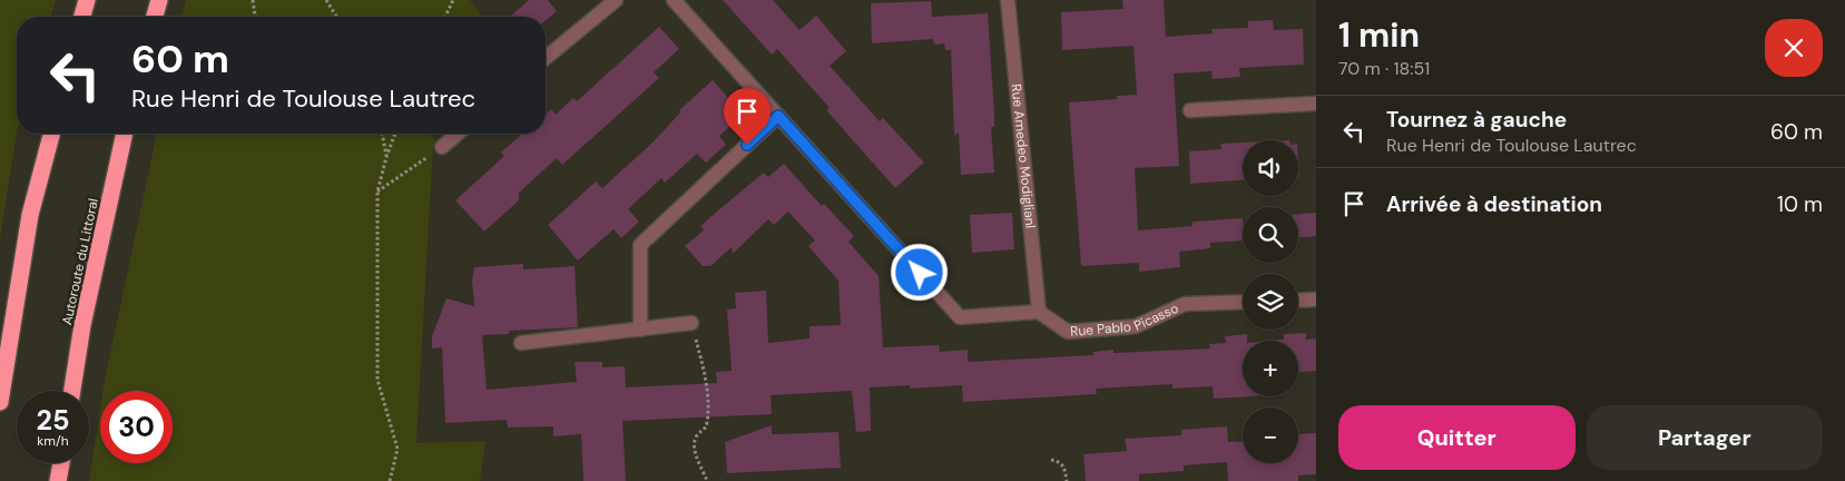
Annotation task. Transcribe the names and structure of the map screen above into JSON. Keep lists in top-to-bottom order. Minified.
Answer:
{"streets":{"highway":["Autoroute du Littoral"],"street":["Rue Amedeo Modiglianl","Rue Pablo Picasso"]},"crossings":[["Rue Amedeo Modiglianl","Rue Pablo Picasso"]],"page":{"heading":["1 min","70 m · 18:51"],"turn":["60 m","Rue Henri de Toulouse Lautrec"],"list":[{"name":"Tournez à gauche","note":"Rue Henri de Toulouse Lautrec","value":"60 m"},{"name":"Arrivée à destination","value":"10 m"}],"map_buttons":["+","−"],"speed":"25 km/h","limit":"30","buttons":["Quitter","Partager"]}}
